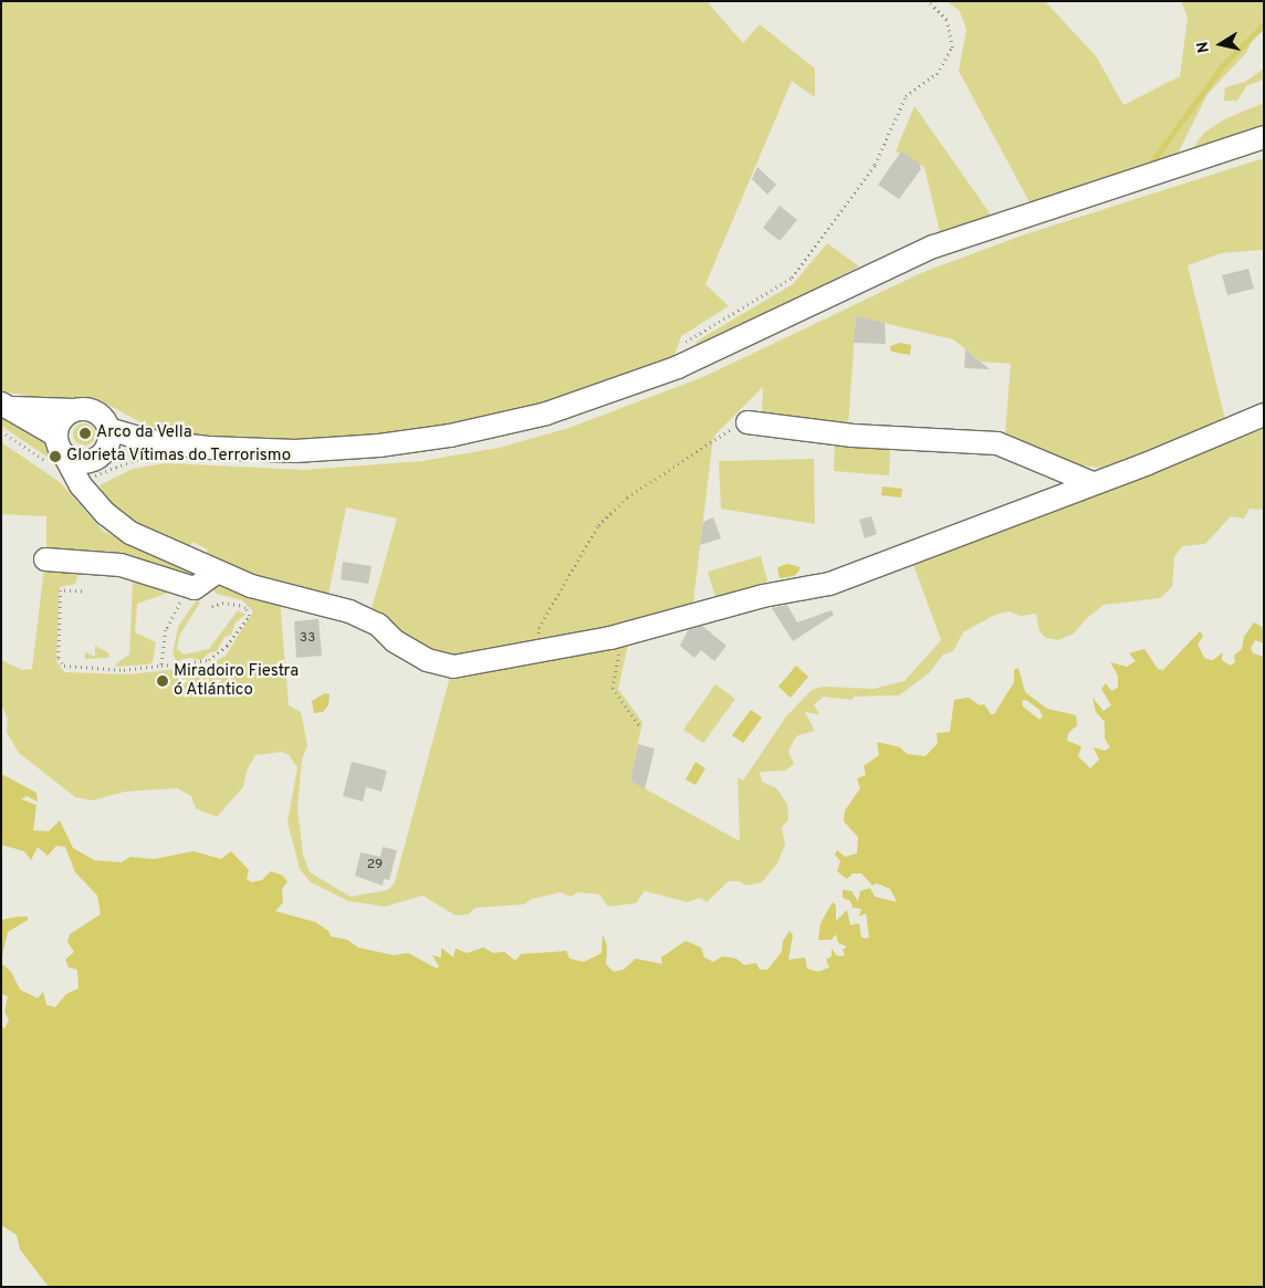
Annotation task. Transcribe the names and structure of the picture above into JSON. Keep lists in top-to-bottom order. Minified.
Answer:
{"places":["Arco da Vella","Glorieta Vítimas do Terrorismo","Miradoiro Fiestra ó Atlántico"],"house_numbers":["33","29"],"north":"left"}
